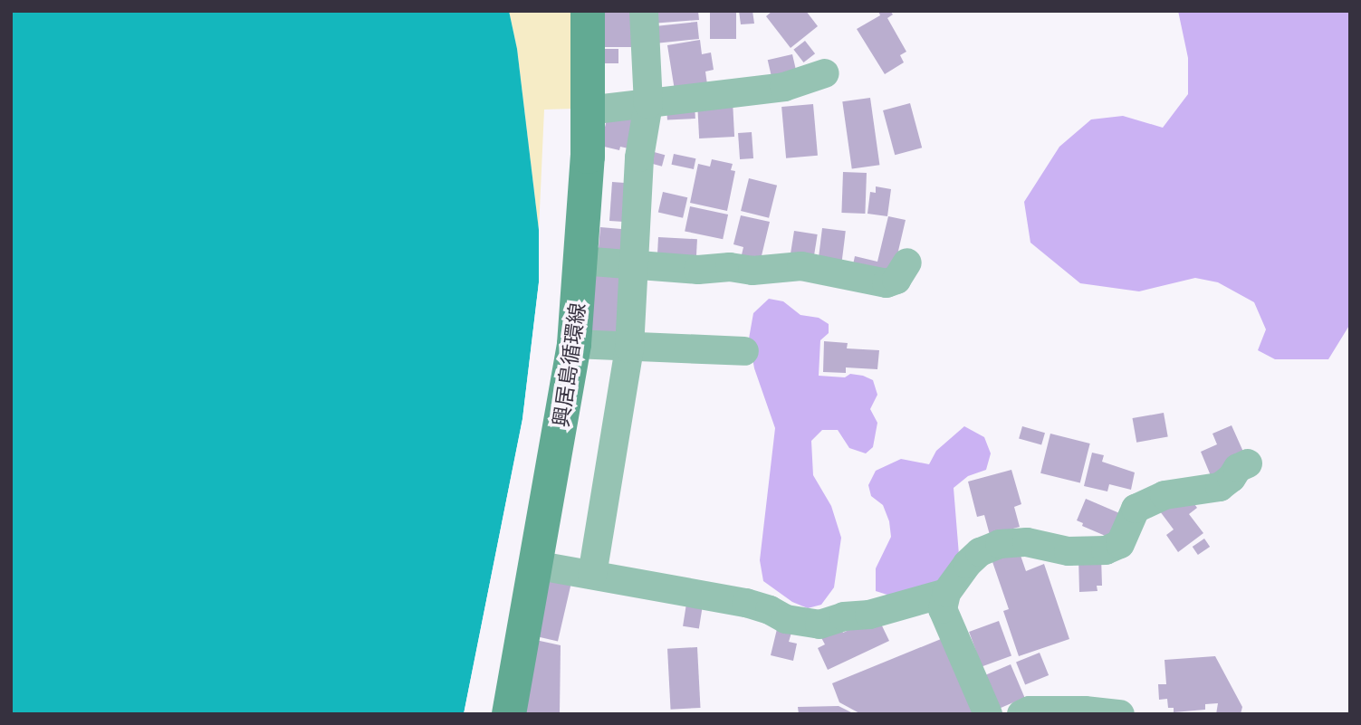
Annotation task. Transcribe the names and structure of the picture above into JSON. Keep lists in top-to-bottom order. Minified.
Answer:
{"streets":{"main road":["興居島循環線"]}}
